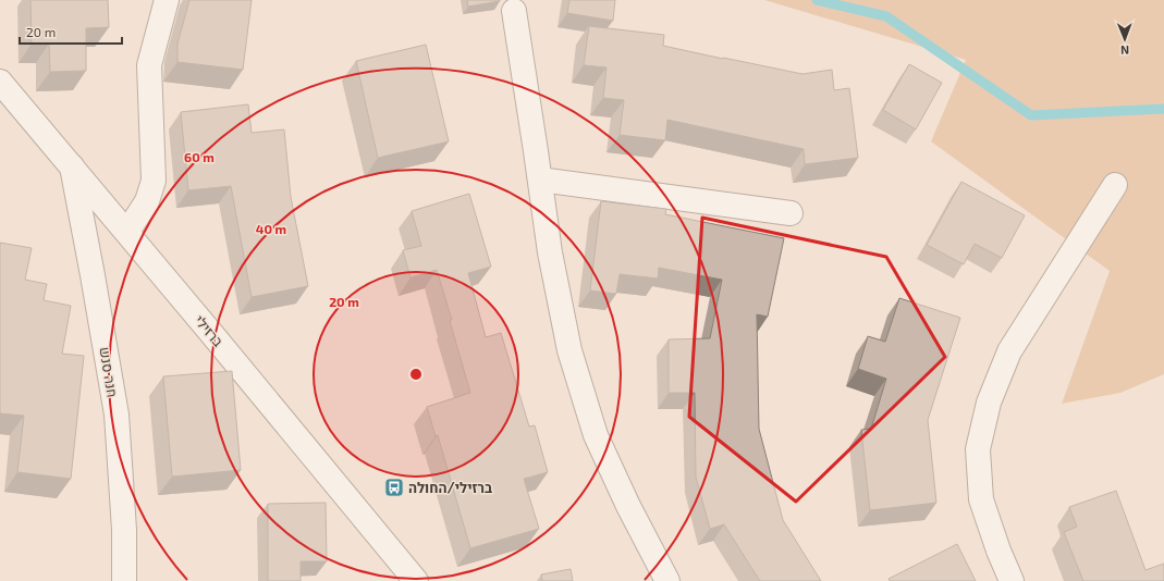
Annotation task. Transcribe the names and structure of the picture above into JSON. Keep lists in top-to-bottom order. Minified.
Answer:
{"streets":{"street":["ברזילי","חנה סנש"]},"crossings":[["ברזילי","חנה סנש"]],"places":{"bus stop":["ברזילי/החולה"]},"scale_bar":"20 m","north":"bottom","rings":["60 m","40 m","20 m"]}
